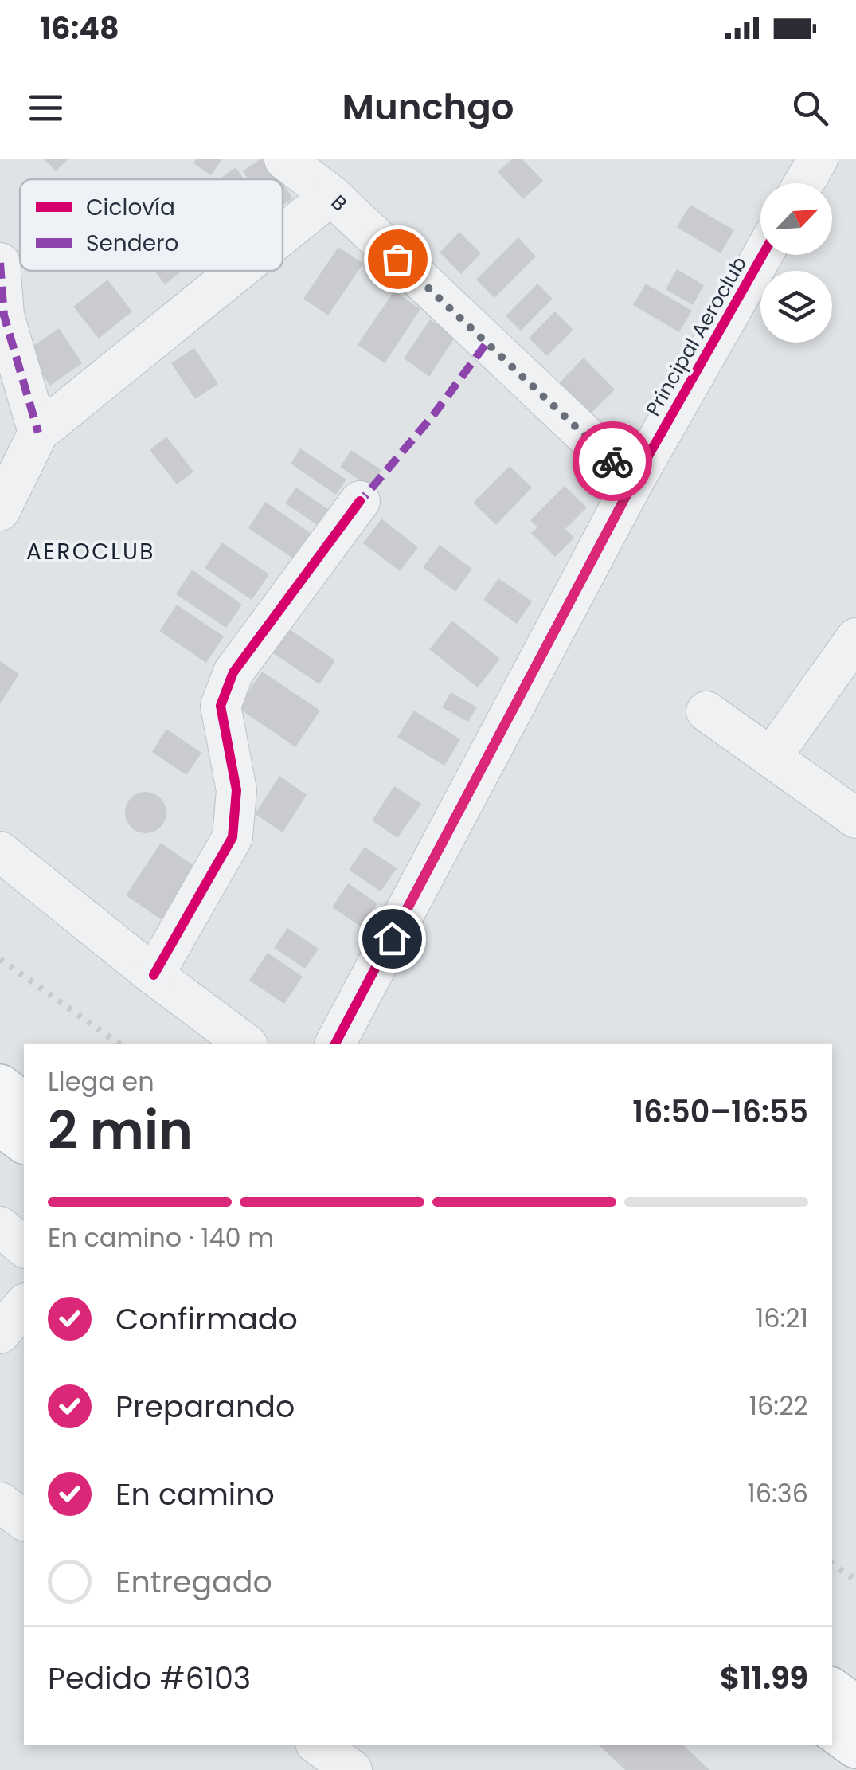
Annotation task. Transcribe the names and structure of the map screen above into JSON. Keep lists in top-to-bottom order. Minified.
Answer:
{"streets":{"street":["B","Principal Aeroclub"]},"crossings":[["B","Principal Aeroclub"]],"districts":["AEROCLUB"],"legend":["Ciclovía","Sendero"],"north":"top right","page":{"status":"16:48","header":"Munchgo","heading":["2 min","Llega en","16:50–16:55"],"panel":["Pedido #6103","$11.99"],"bar":"En camino · 140 m","list":[["Confirmado","16:21"],["Preparando","16:22"],["En camino","16:36"],"Entregado"]}}
